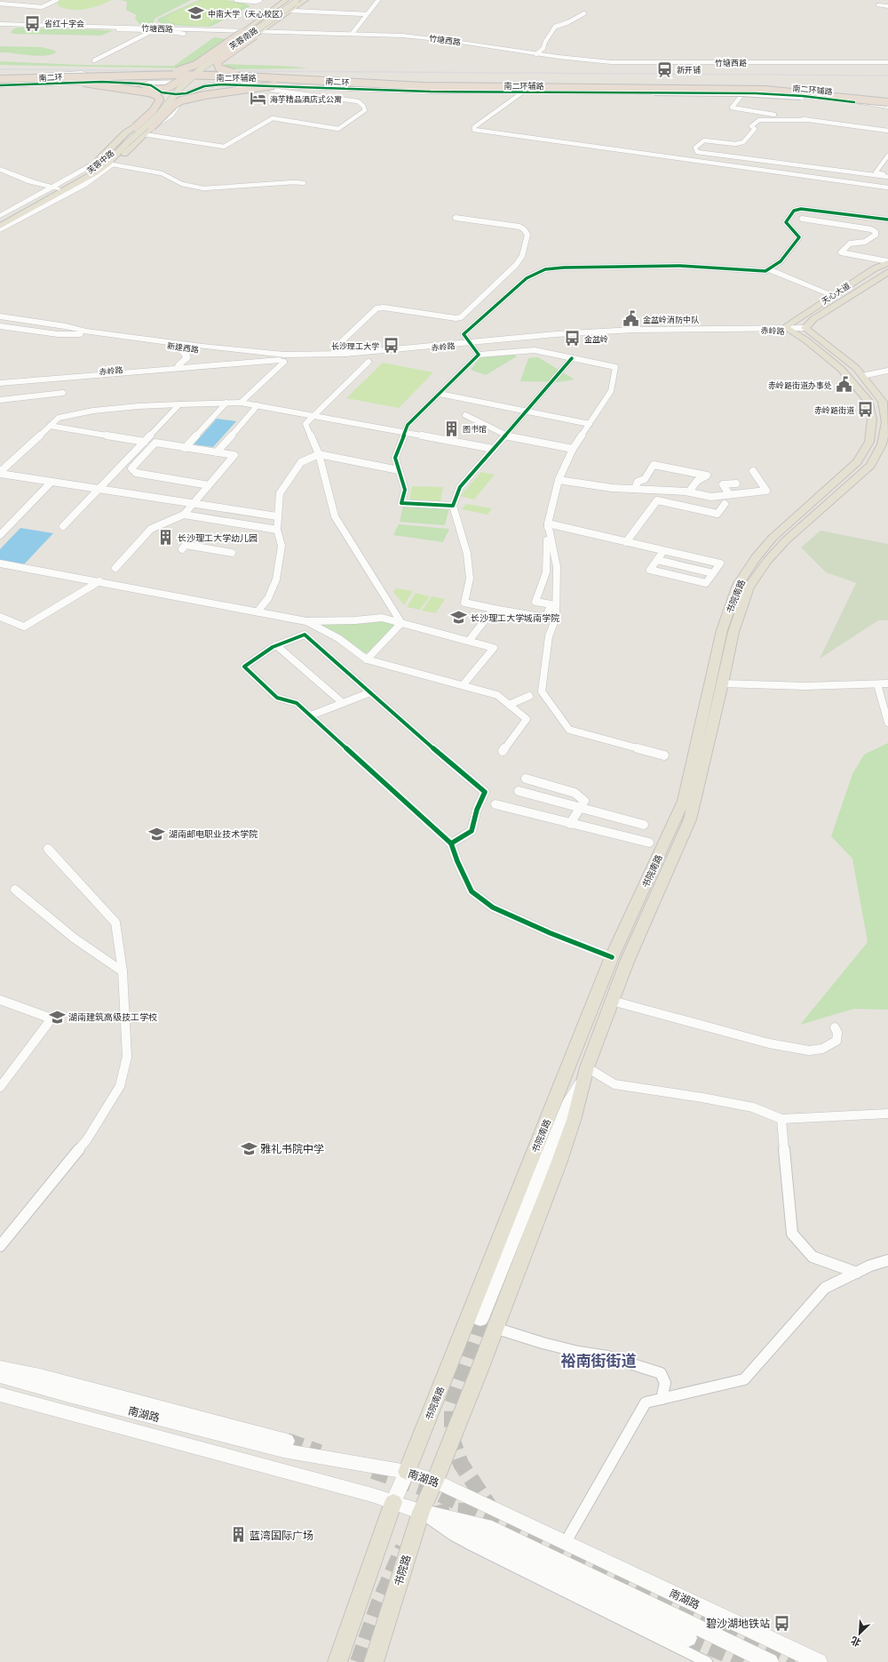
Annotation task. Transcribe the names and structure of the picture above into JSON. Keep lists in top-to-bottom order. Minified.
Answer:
{"streets":{"highway":["南二环"],"main road":["竹塘西路","芙蓉南路","南二环辅路","芙蓉中路","天心大道","赤岭路","新建西路","书院南路","南湖路","书院路"]},"crossings":[["芙蓉南路","南二环辅路"],["芙蓉南路","芙蓉中路"],["南二环","南二环辅路"],["南二环辅路","芙蓉中路"],["天心大道","赤岭路"],["天心大道","书院南路"],["赤岭路","新建西路"],["赤岭路","书院南路"],["书院南路","南湖路"],["书院南路","书院路"],["南湖路","书院路"]],"districts":["裕南街街道"],"places":{"school or university":["中南大学（天心校区）","长沙理工大学城南学院","湖南邮电职业技术学院","湖南建筑高级技工学校","雅礼书院中学"],"bus stop":["省红十字会","金盆岭","长沙理工大学","赤岭路街道","碧沙湖地铁站"],"station":["新开铺"],"hotel":["海芋精品酒店式公寓"],"public building":["金盆岭消防中队","赤岭路街道办事处"],"building":["图书馆","长沙理工大学幼儿园","蓝湾国际广场"]},"north":"bottom left"}
